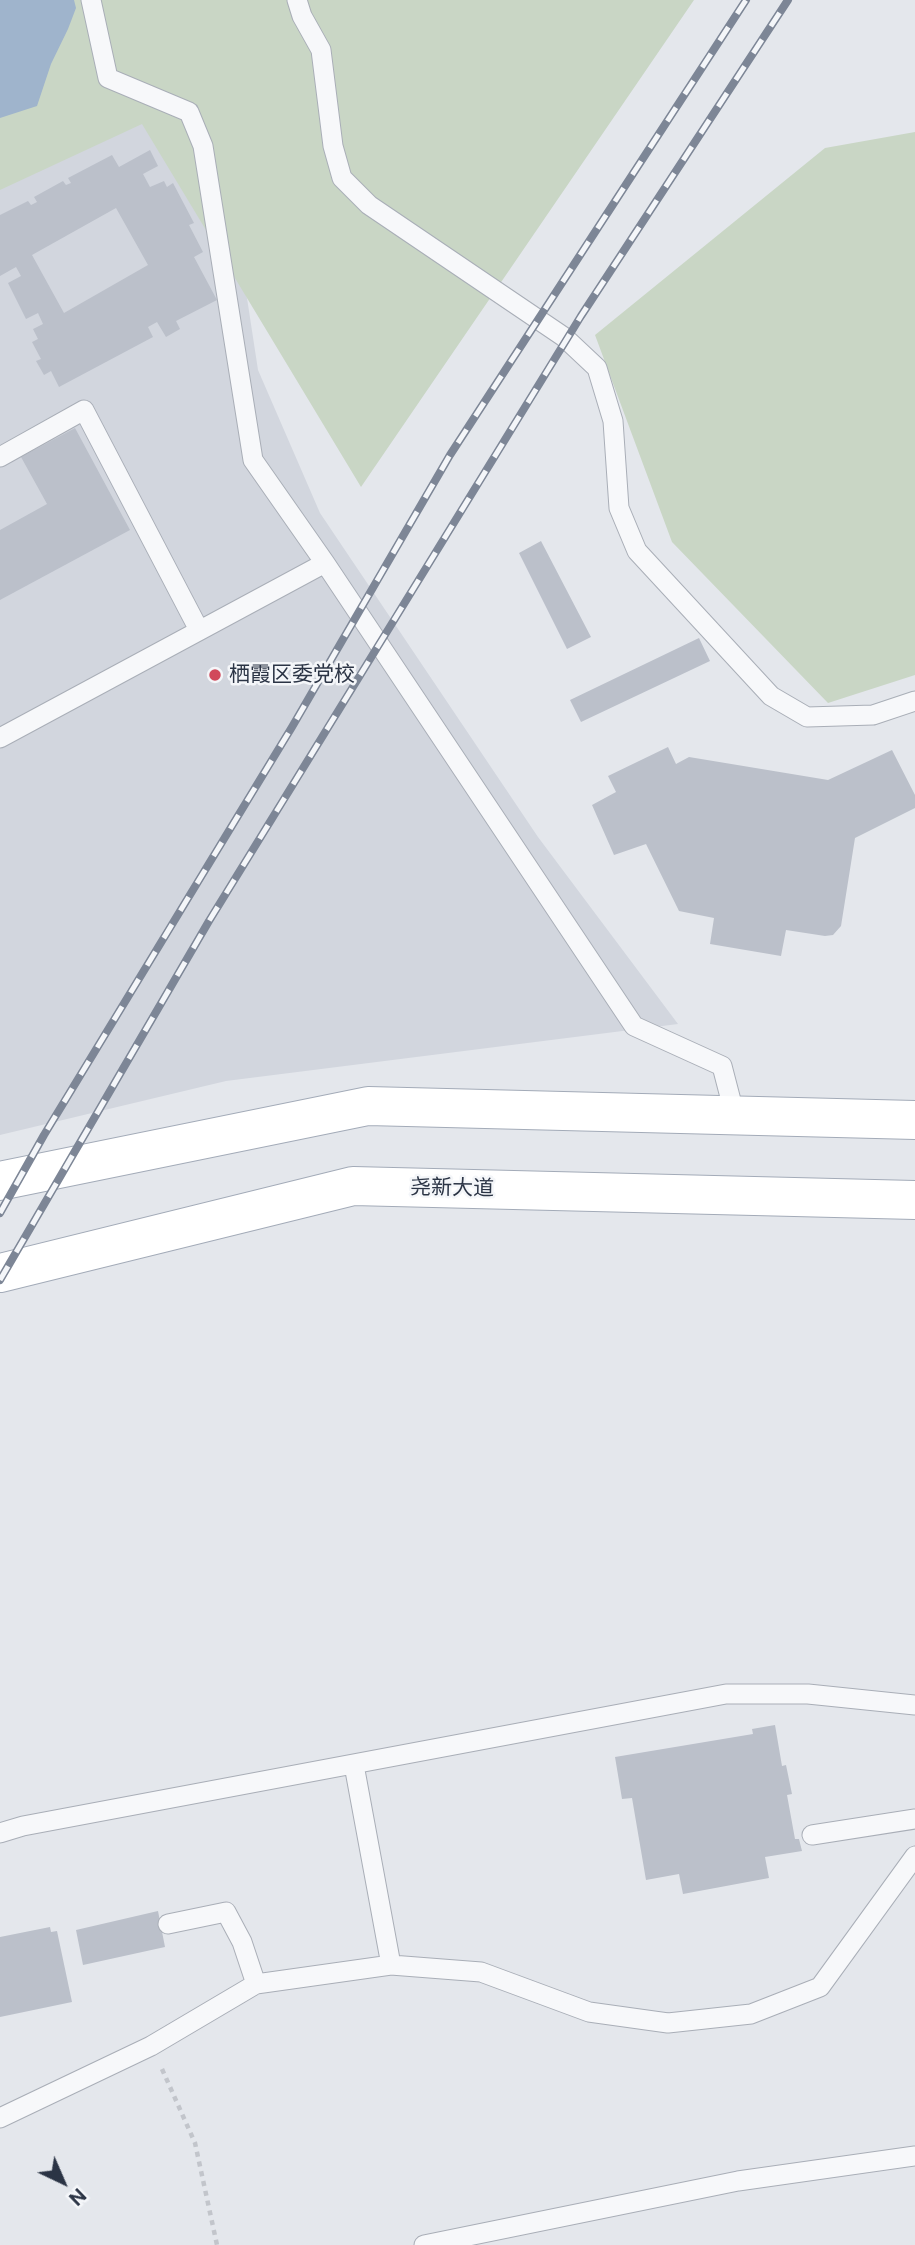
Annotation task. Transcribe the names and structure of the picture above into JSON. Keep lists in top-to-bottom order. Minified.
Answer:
{"streets":{"main road":["尧新大道"]},"places":["栖霞区委党校"],"north":"bottom right"}
